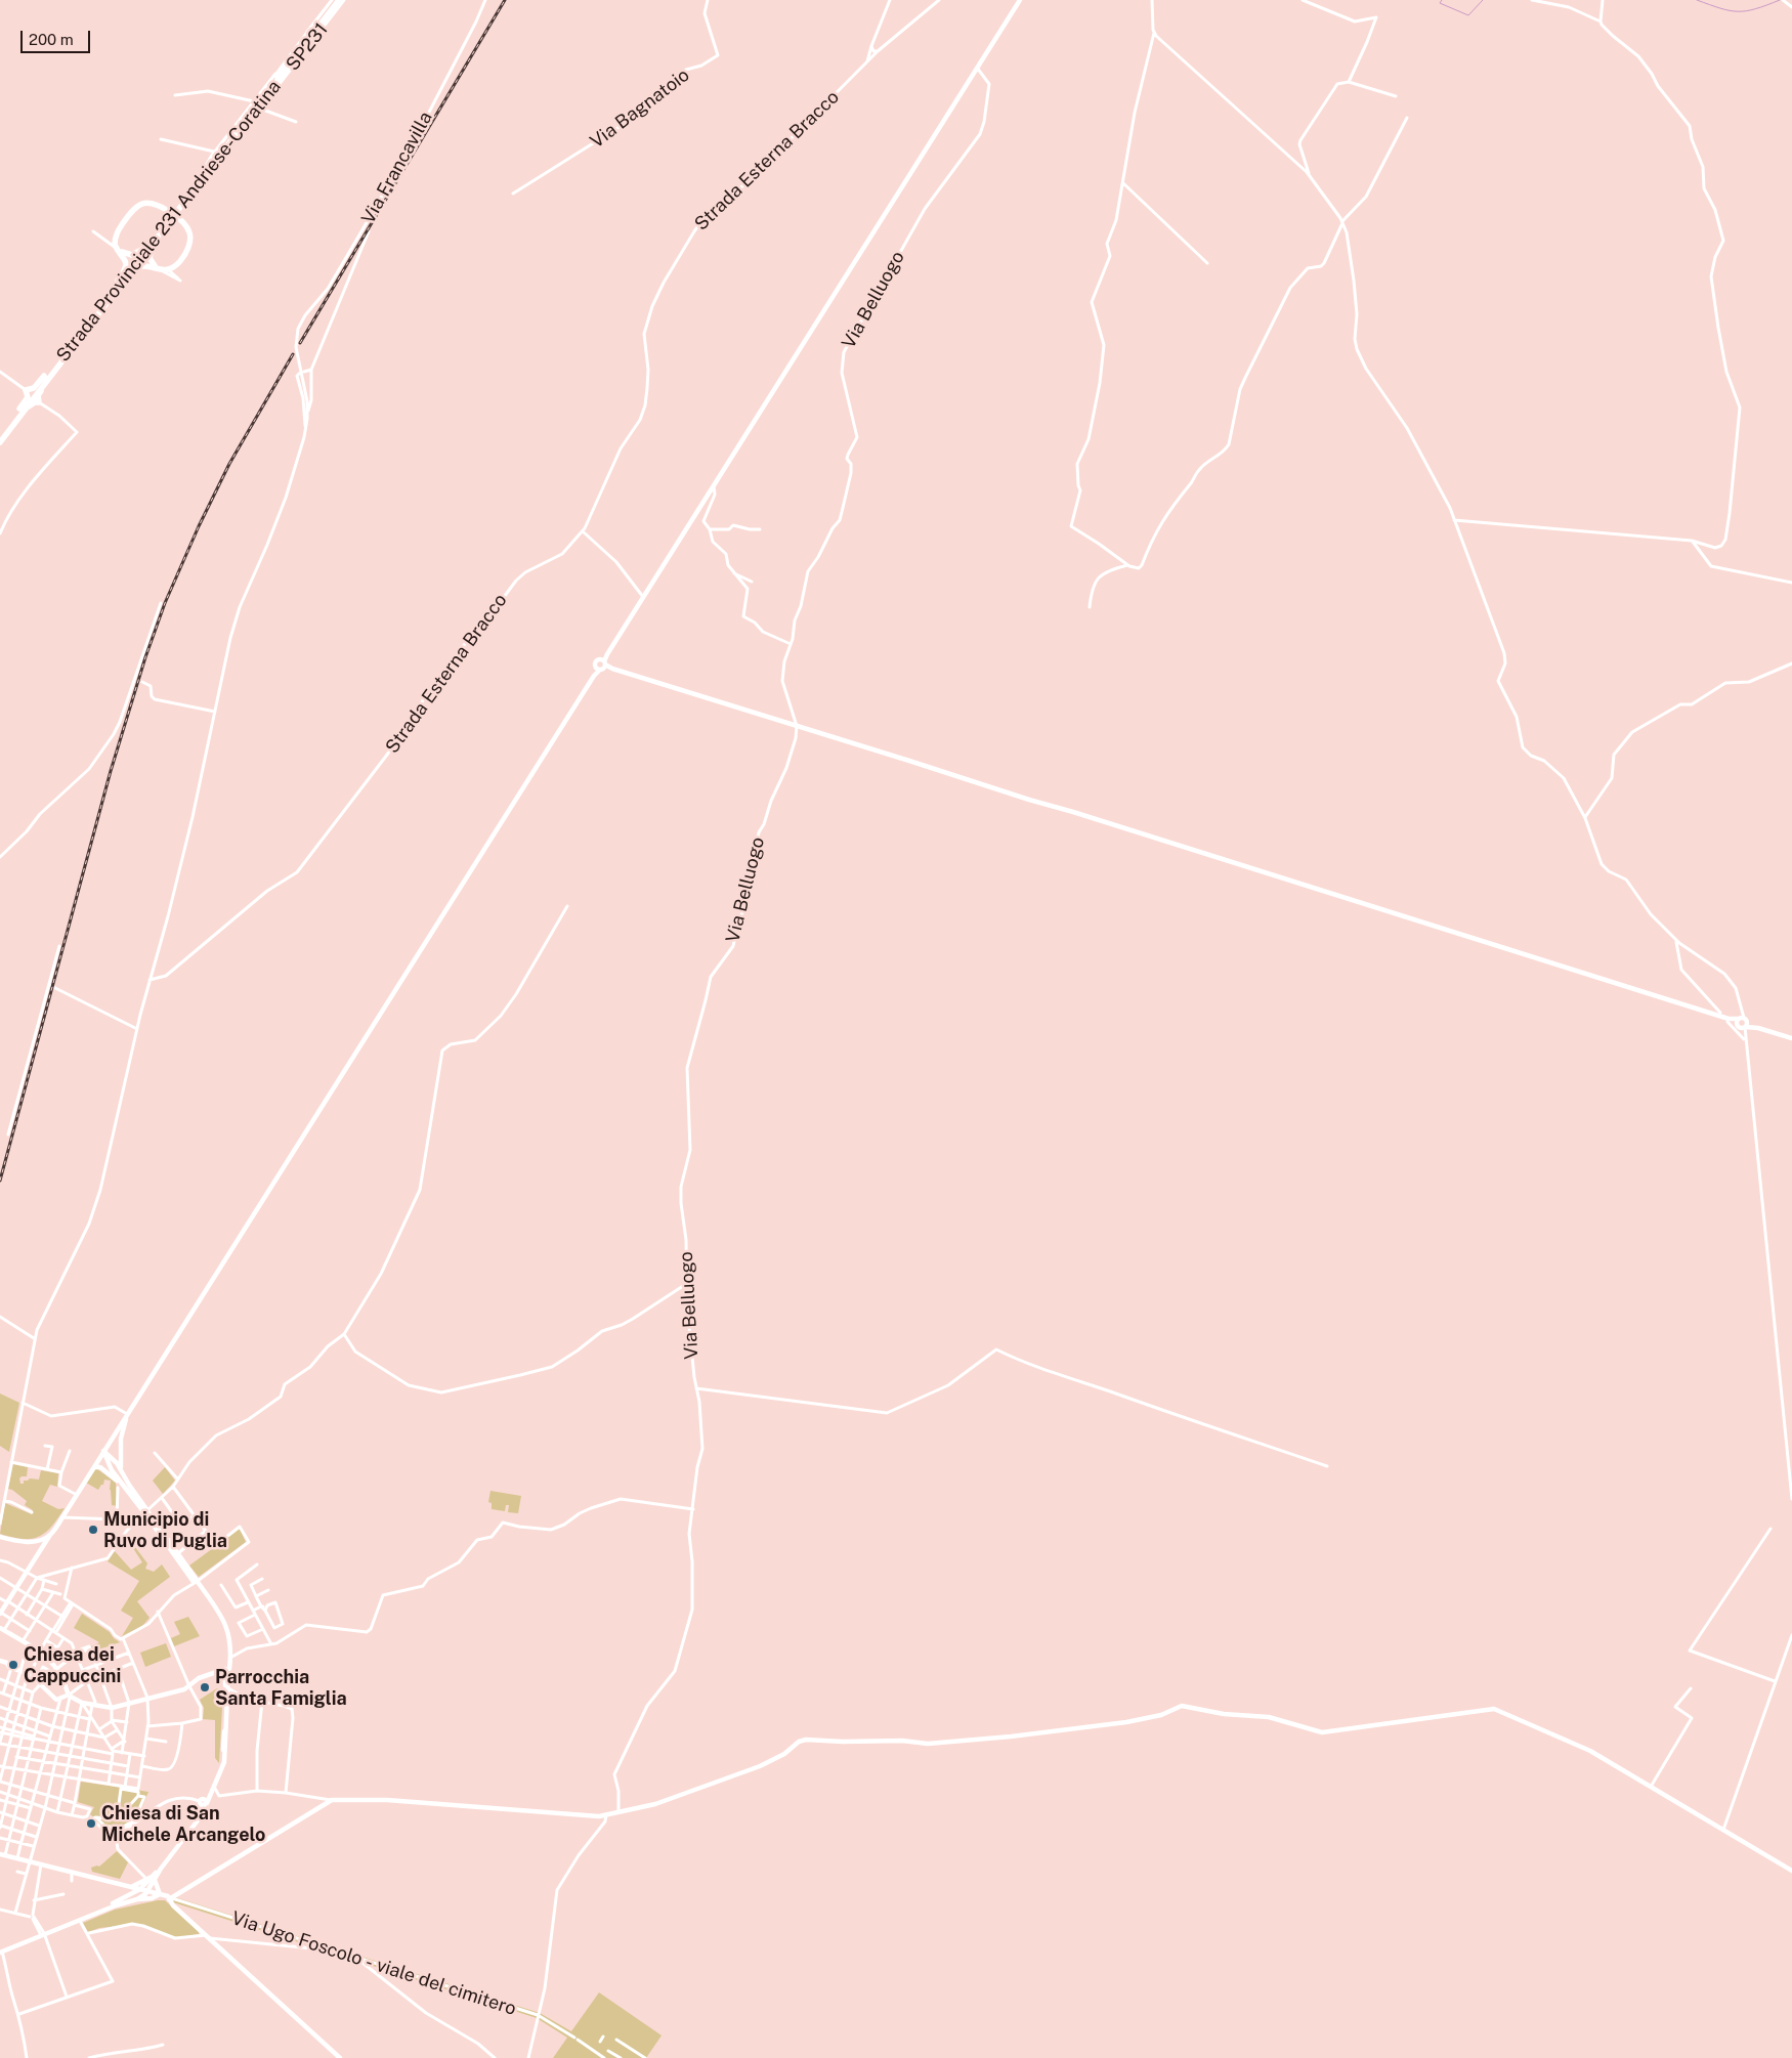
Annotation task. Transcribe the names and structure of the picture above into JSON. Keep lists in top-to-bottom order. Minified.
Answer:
{"streets":{"highway":["SP231","Strada Provinciale 231 Andriese-Coratina"],"street":["Via Bagnatoio","Strada Esterna Bracco","Via Francavilla","Via Belluogo","Via Ugo Foscolo - viale del cimitero"]},"crossings":[["SP231","Strada Provinciale 231 Andriese-Coratina"]],"places":["Municipio di Ruvo di Puglia","Chiesa dei Cappuccini","Parrocchia Santa Famiglia","Chiesa di San Michele Arcangelo"],"scale_bar":"200 m"}
